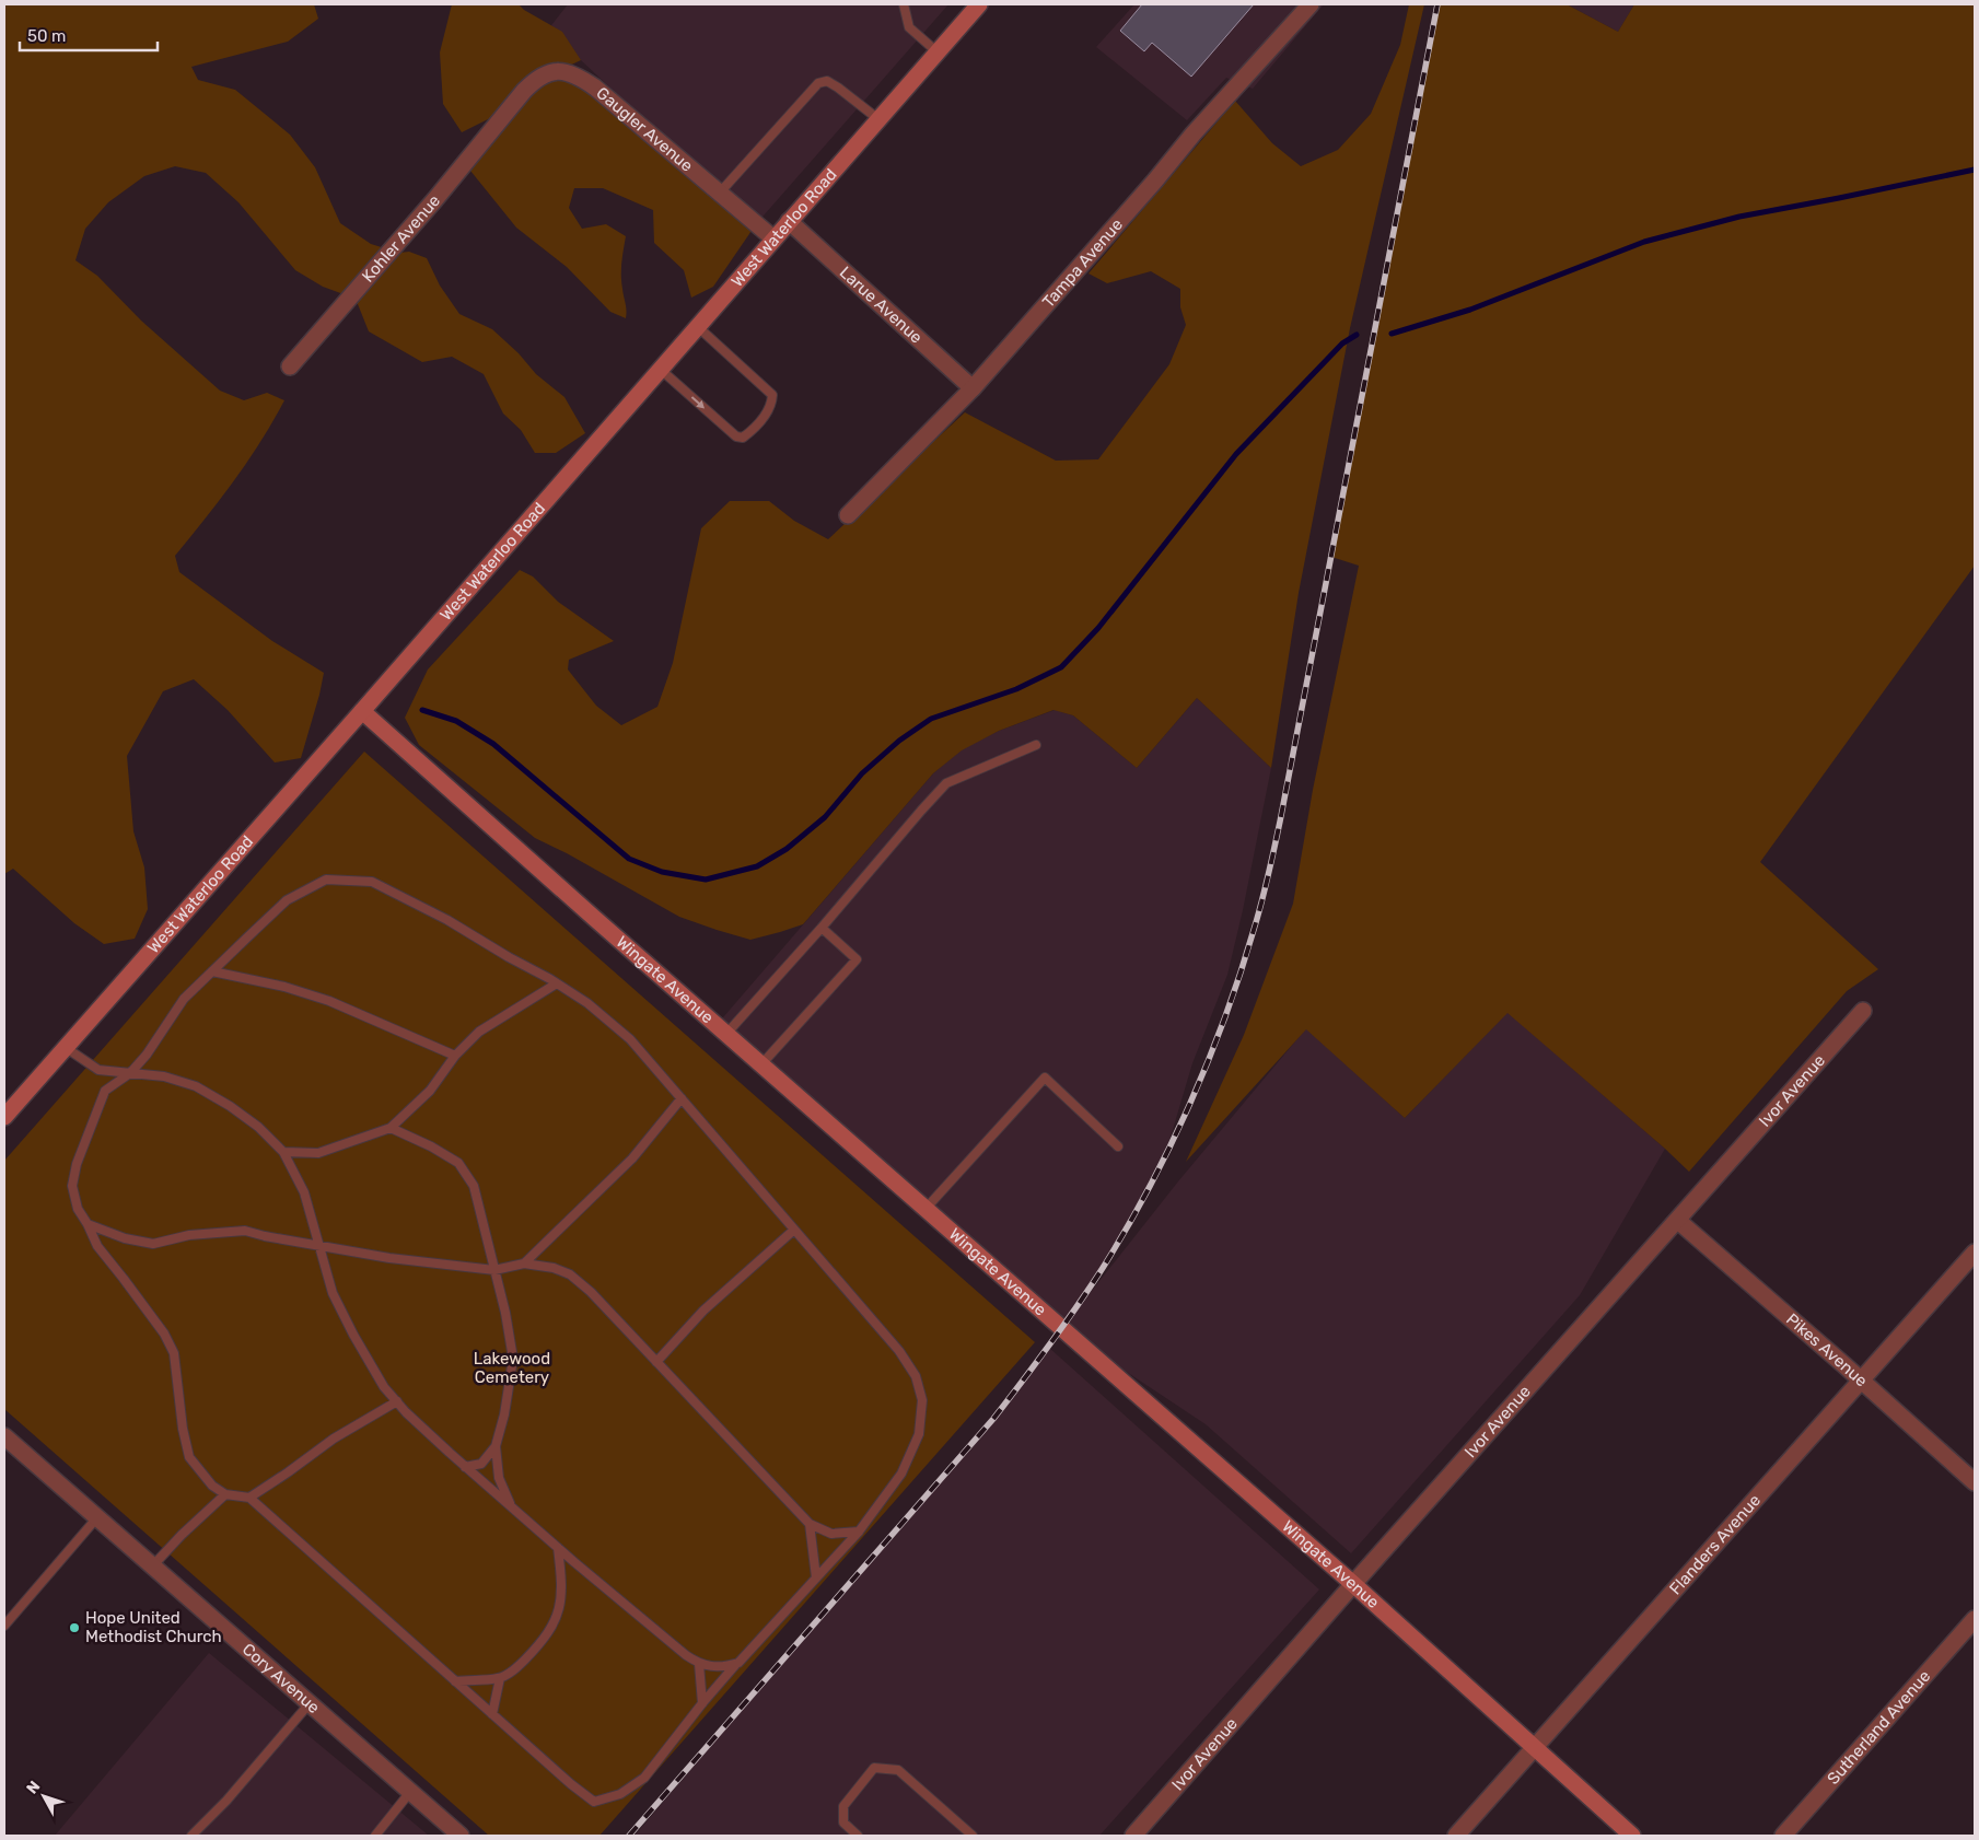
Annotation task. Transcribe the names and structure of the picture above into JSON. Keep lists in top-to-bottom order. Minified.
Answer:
{"streets":{"street":["Gaugler Avenue","West Waterloo Road","Kohler Avenue","Tampa Avenue","Larue Avenue","Wingate Avenue","Ivor Avenue","Pikes Avenue","Flanders Avenue","Cory Avenue","Sutherland Avenue"]},"crossings":[["Gaugler Avenue","West Waterloo Road"],["Gaugler Avenue","Kohler Avenue"],["West Waterloo Road","Larue Avenue"],["West Waterloo Road","Wingate Avenue"],["Tampa Avenue","Larue Avenue"],["Wingate Avenue","Ivor Avenue"],["Wingate Avenue","Flanders Avenue"],["Ivor Avenue","Pikes Avenue"],["Pikes Avenue","Flanders Avenue"]],"parks":["Lakewood Cemetery"],"places":["Hope United Methodist Church"],"scale_bar":"50 m","north":"top left"}
